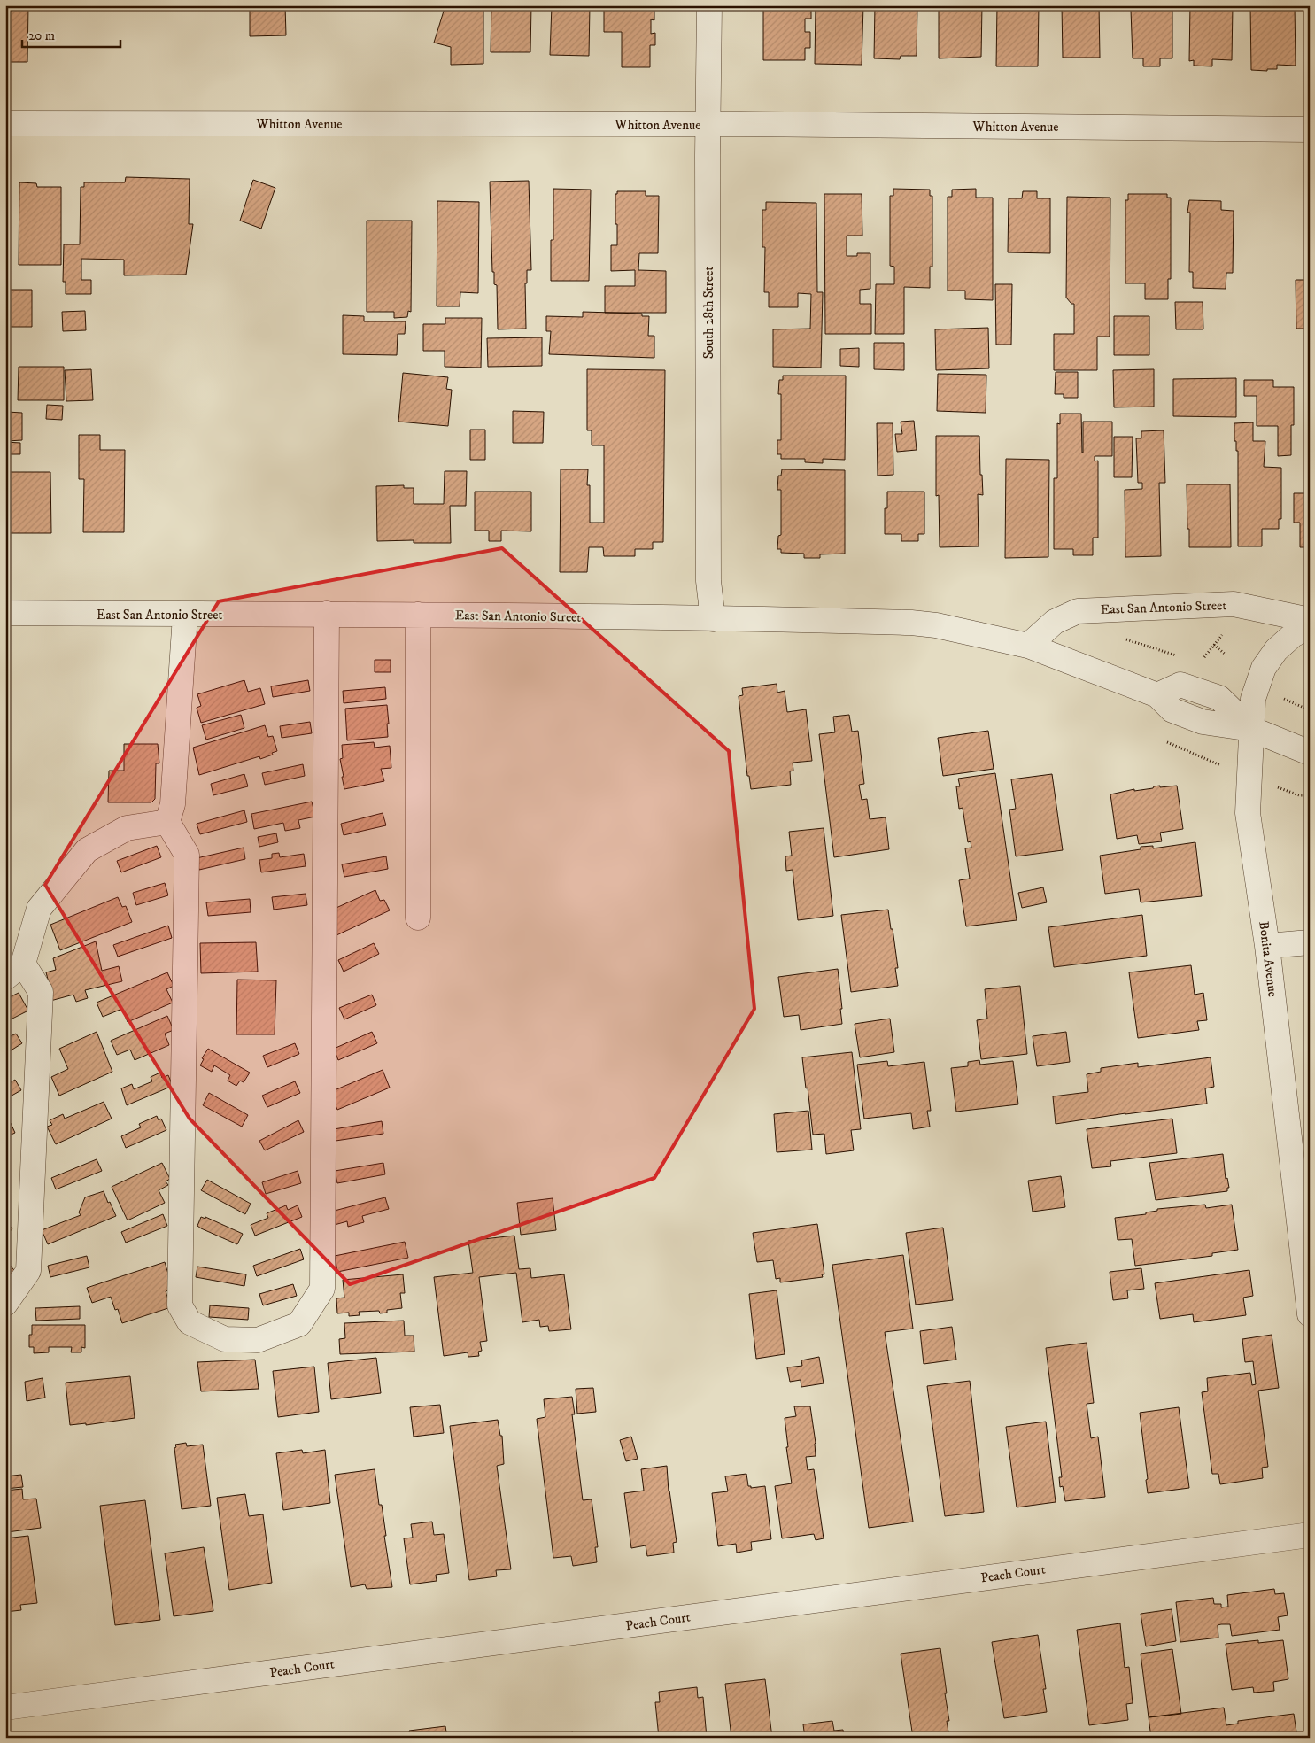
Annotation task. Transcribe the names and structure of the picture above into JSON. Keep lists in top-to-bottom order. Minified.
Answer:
{"streets":{"street":["Whitton Avenue","South 28th Street","East San Antonio Street","Bonita Avenue","Peach Court"]},"crossings":[["Whitton Avenue","South 28th Street"],["South 28th Street","East San Antonio Street"],["East San Antonio Street","Bonita Avenue"]],"scale_bar":"20 m"}
